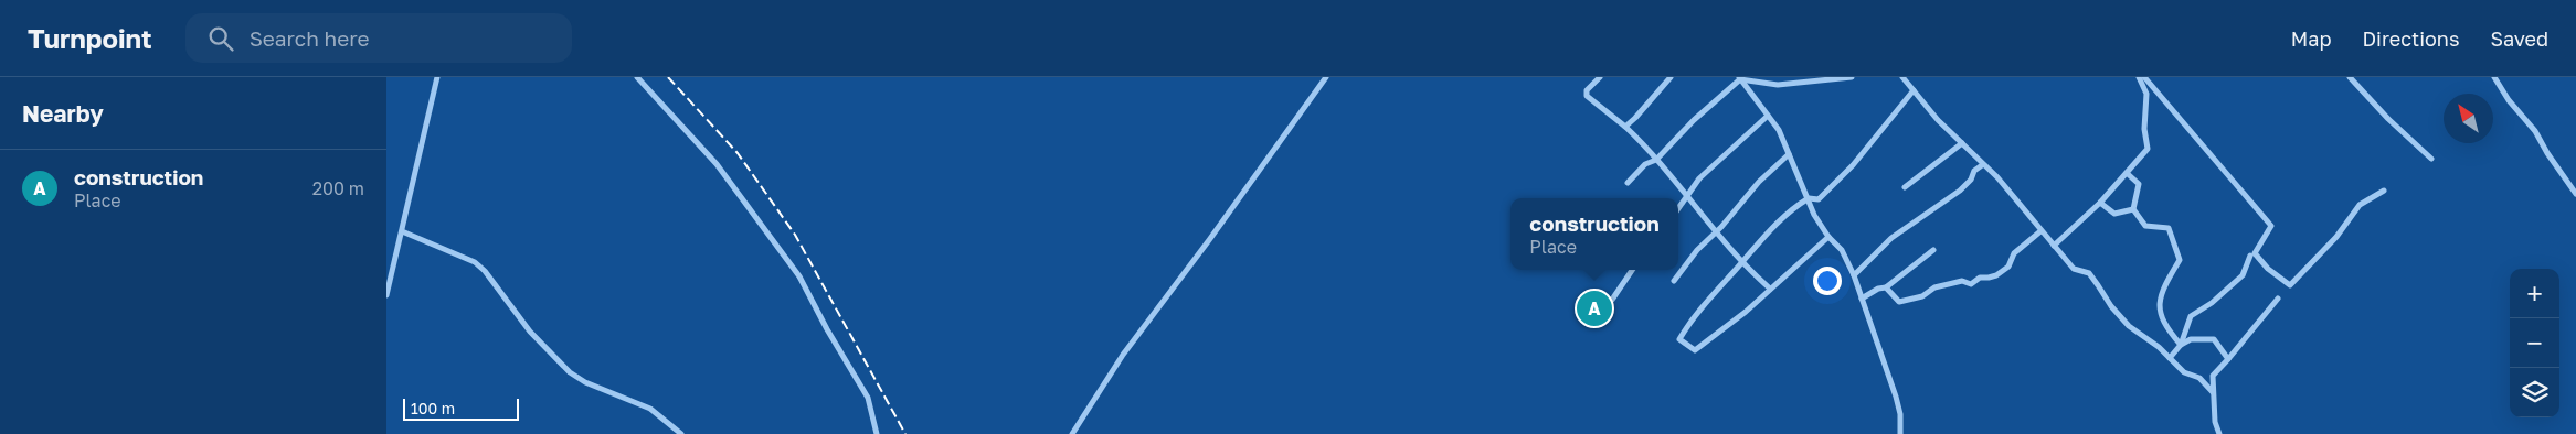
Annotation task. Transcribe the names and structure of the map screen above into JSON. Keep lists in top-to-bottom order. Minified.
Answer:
{"scale_bar":"100 m","north":"top left","page":{"header":"Turnpoint","search":"Search here","nav":["Map","Directions","Saved"],"heading":"Nearby","list":[{"mark":"A","name":"construction","note":"Place","value":"200 m"}],"popup":["construction","Place"],"map_buttons":["+","−"],"pins":"A","scale":"100 m"}}
